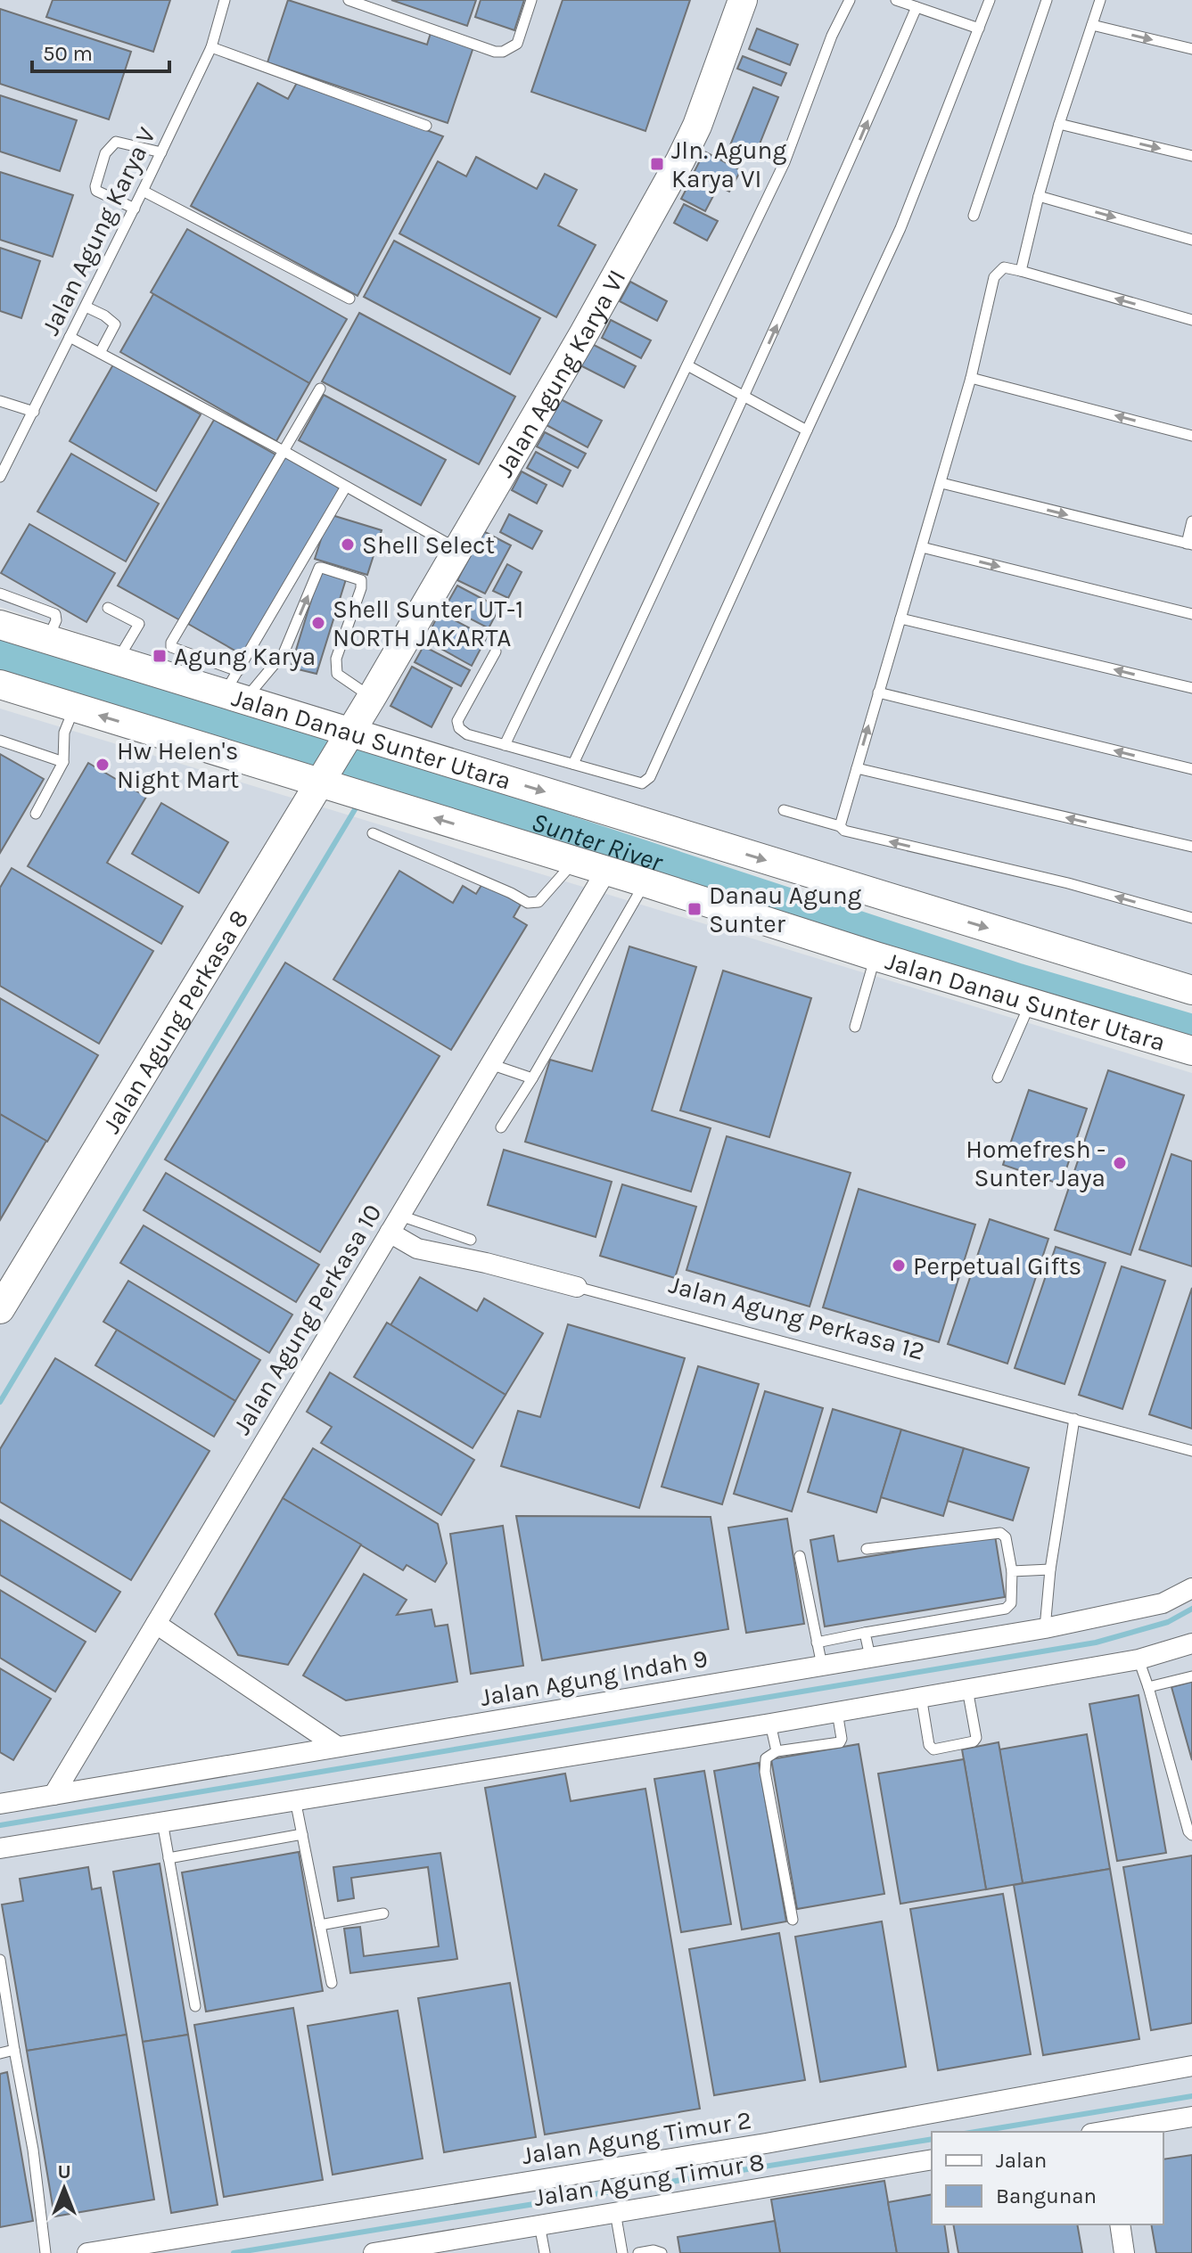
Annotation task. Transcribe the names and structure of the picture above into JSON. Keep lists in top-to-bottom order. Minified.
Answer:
{"streets":{"main road":["Jalan Agung Karya VI","Jalan Danau Sunter Utara","Jalan Agung Perkasa 8"],"street":["Jalan Agung Perkasa 12","Jalan Agung Perkasa 10","Jalan Agung Indah 9","Jalan Agung Timur 2","Jalan Agung Timur 8"],"lane":["Jalan Agung Karya V"]},"crossings":[["Jalan Agung Karya VI","Jalan Danau Sunter Utara"],["Jalan Agung Karya VI","Jalan Agung Perkasa 8"],["Jalan Danau Sunter Utara","Jalan Agung Perkasa 8"],["Jalan Danau Sunter Utara","Jalan Agung Perkasa 10"],["Jalan Agung Perkasa 12","Jalan Agung Perkasa 10"],["Jalan Agung Perkasa 10","Jalan Agung Indah 9"]],"water":["Sunter River"],"places":{"transit":["Jln. Agung Karya VI","Agung Karya","Danau Agung Sunter"],"other":["Shell Select","Shell Sunter UT-1 NORTH JAKARTA","Hw Helen's Night Mart","Homefresh - Sunter Jaya","Perpetual Gifts"]},"legend":["Jalan","Bangunan"],"scale_bar":"50 m","north":"top"}
